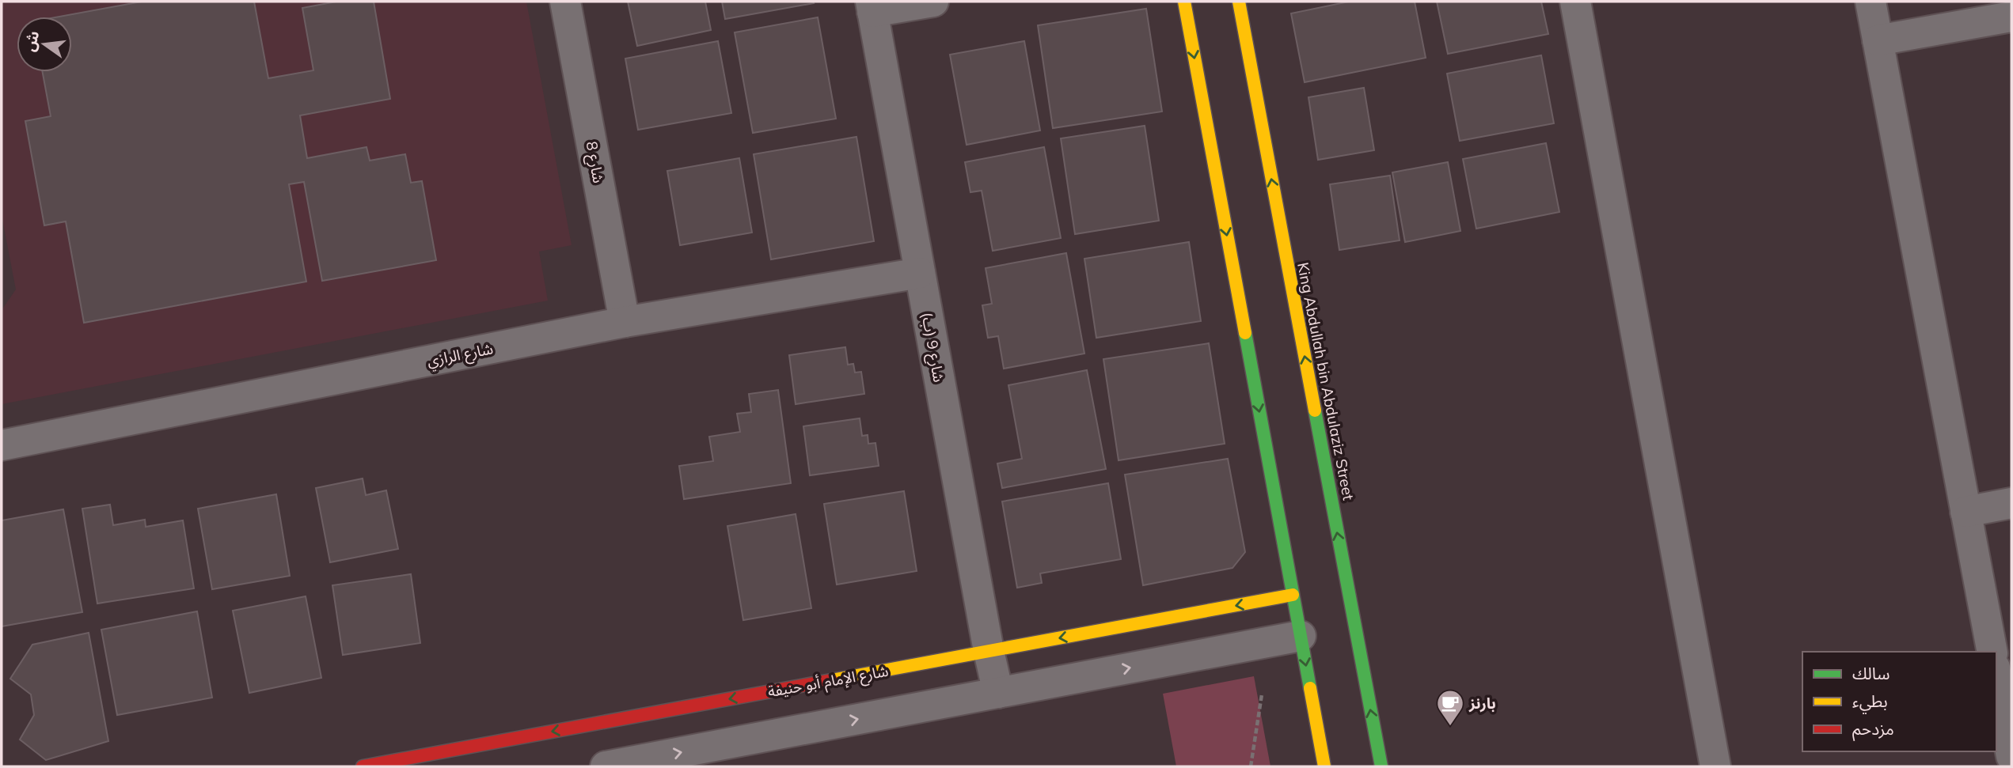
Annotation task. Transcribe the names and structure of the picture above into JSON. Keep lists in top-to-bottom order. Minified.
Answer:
{"streets":{"main road":["King Abdullah bin Abdulaziz Street","شارع الإمام أبو حنيفة"],"street":["شارع 8","شارع 9 (ب)","شارع الرازي"]},"crossings":[["شارع 8","شارع الرازي"],["شارع 9 (ب)","شارع الرازي"],["شارع 9 (ب)","شارع الإمام أبو حنيفة"]],"one_way":["شارع الإمام أبو حنيفة"],"places":{"cafe":["بارنز"]},"legend":["سالك","بطيء","مزدحم"],"north":"left"}
